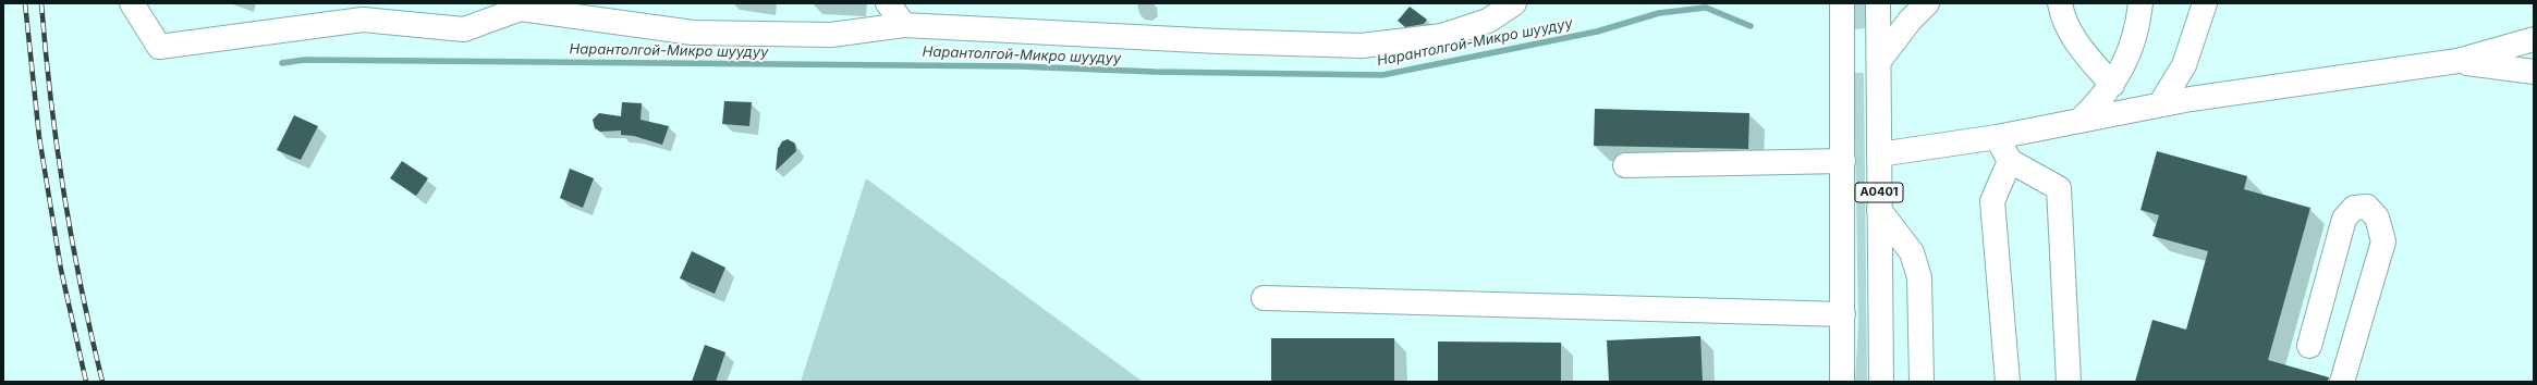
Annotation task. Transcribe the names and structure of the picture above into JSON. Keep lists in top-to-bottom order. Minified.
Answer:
{"streets":{"main road":["A0401"]},"water":["Нарантолгой-Микро шуудуу"]}
